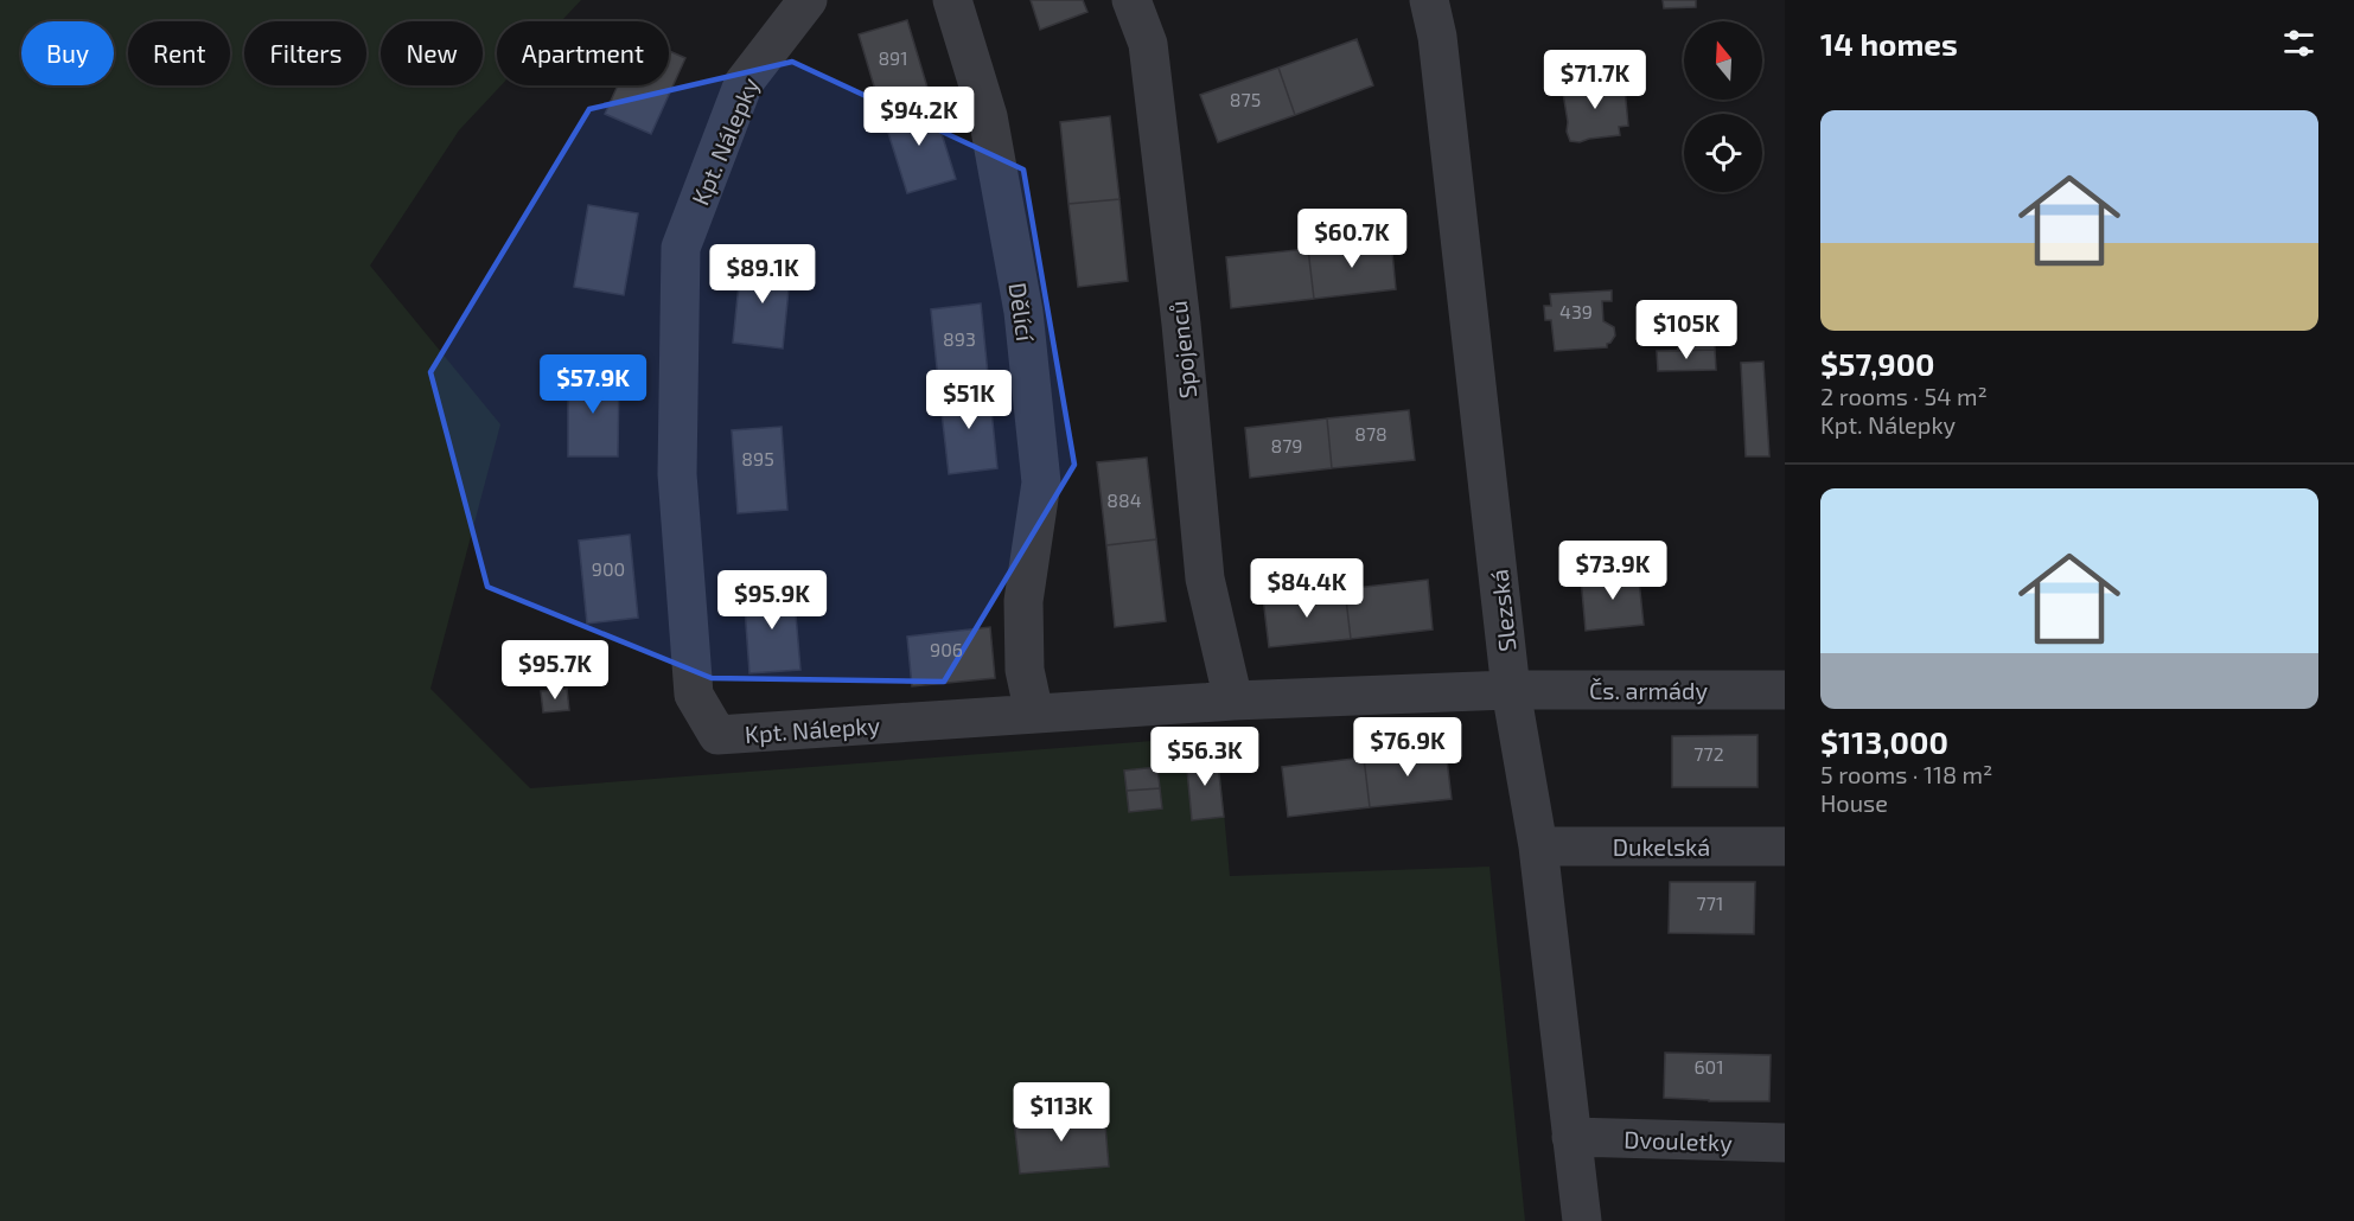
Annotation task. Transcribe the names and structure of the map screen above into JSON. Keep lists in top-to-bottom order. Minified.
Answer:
{"streets":{"street":["Kpt. Nálepky","Dělící","Spojenců","Slezská","Čs. armády","Dukelská","Dvouletky"]},"crossings":[["Kpt. Nálepky","Dělící"],["Kpt. Nálepky","Spojenců"],["Kpt. Nálepky","Slezská"],["Kpt. Nálepky","Čs. armády"],["Slezská","Čs. armády"],["Slezská","Dukelská"],["Slezská","Dvouletky"]],"house_numbers":["891","875","439","893","878","879","895","884","900","906","772","771","601"],"north":"top","page":{"heading":"14 homes","chip":["Buy","Rent","Filters","New","Apartment"],"price":["$71.7K","$94.2K","$60.7K","$89.1K","$105K","$57.9K","$51K","$73.9K","$84.4K","$95.9K","$95.7K","$76.9K","$56.3K","$113K"],"list":[{"name":"$57,900","note":"2 rooms · 54 m² · Kpt. Nálepky"},{"name":"$113,000","note":"5 rooms · 118 m² · House"}]}}
